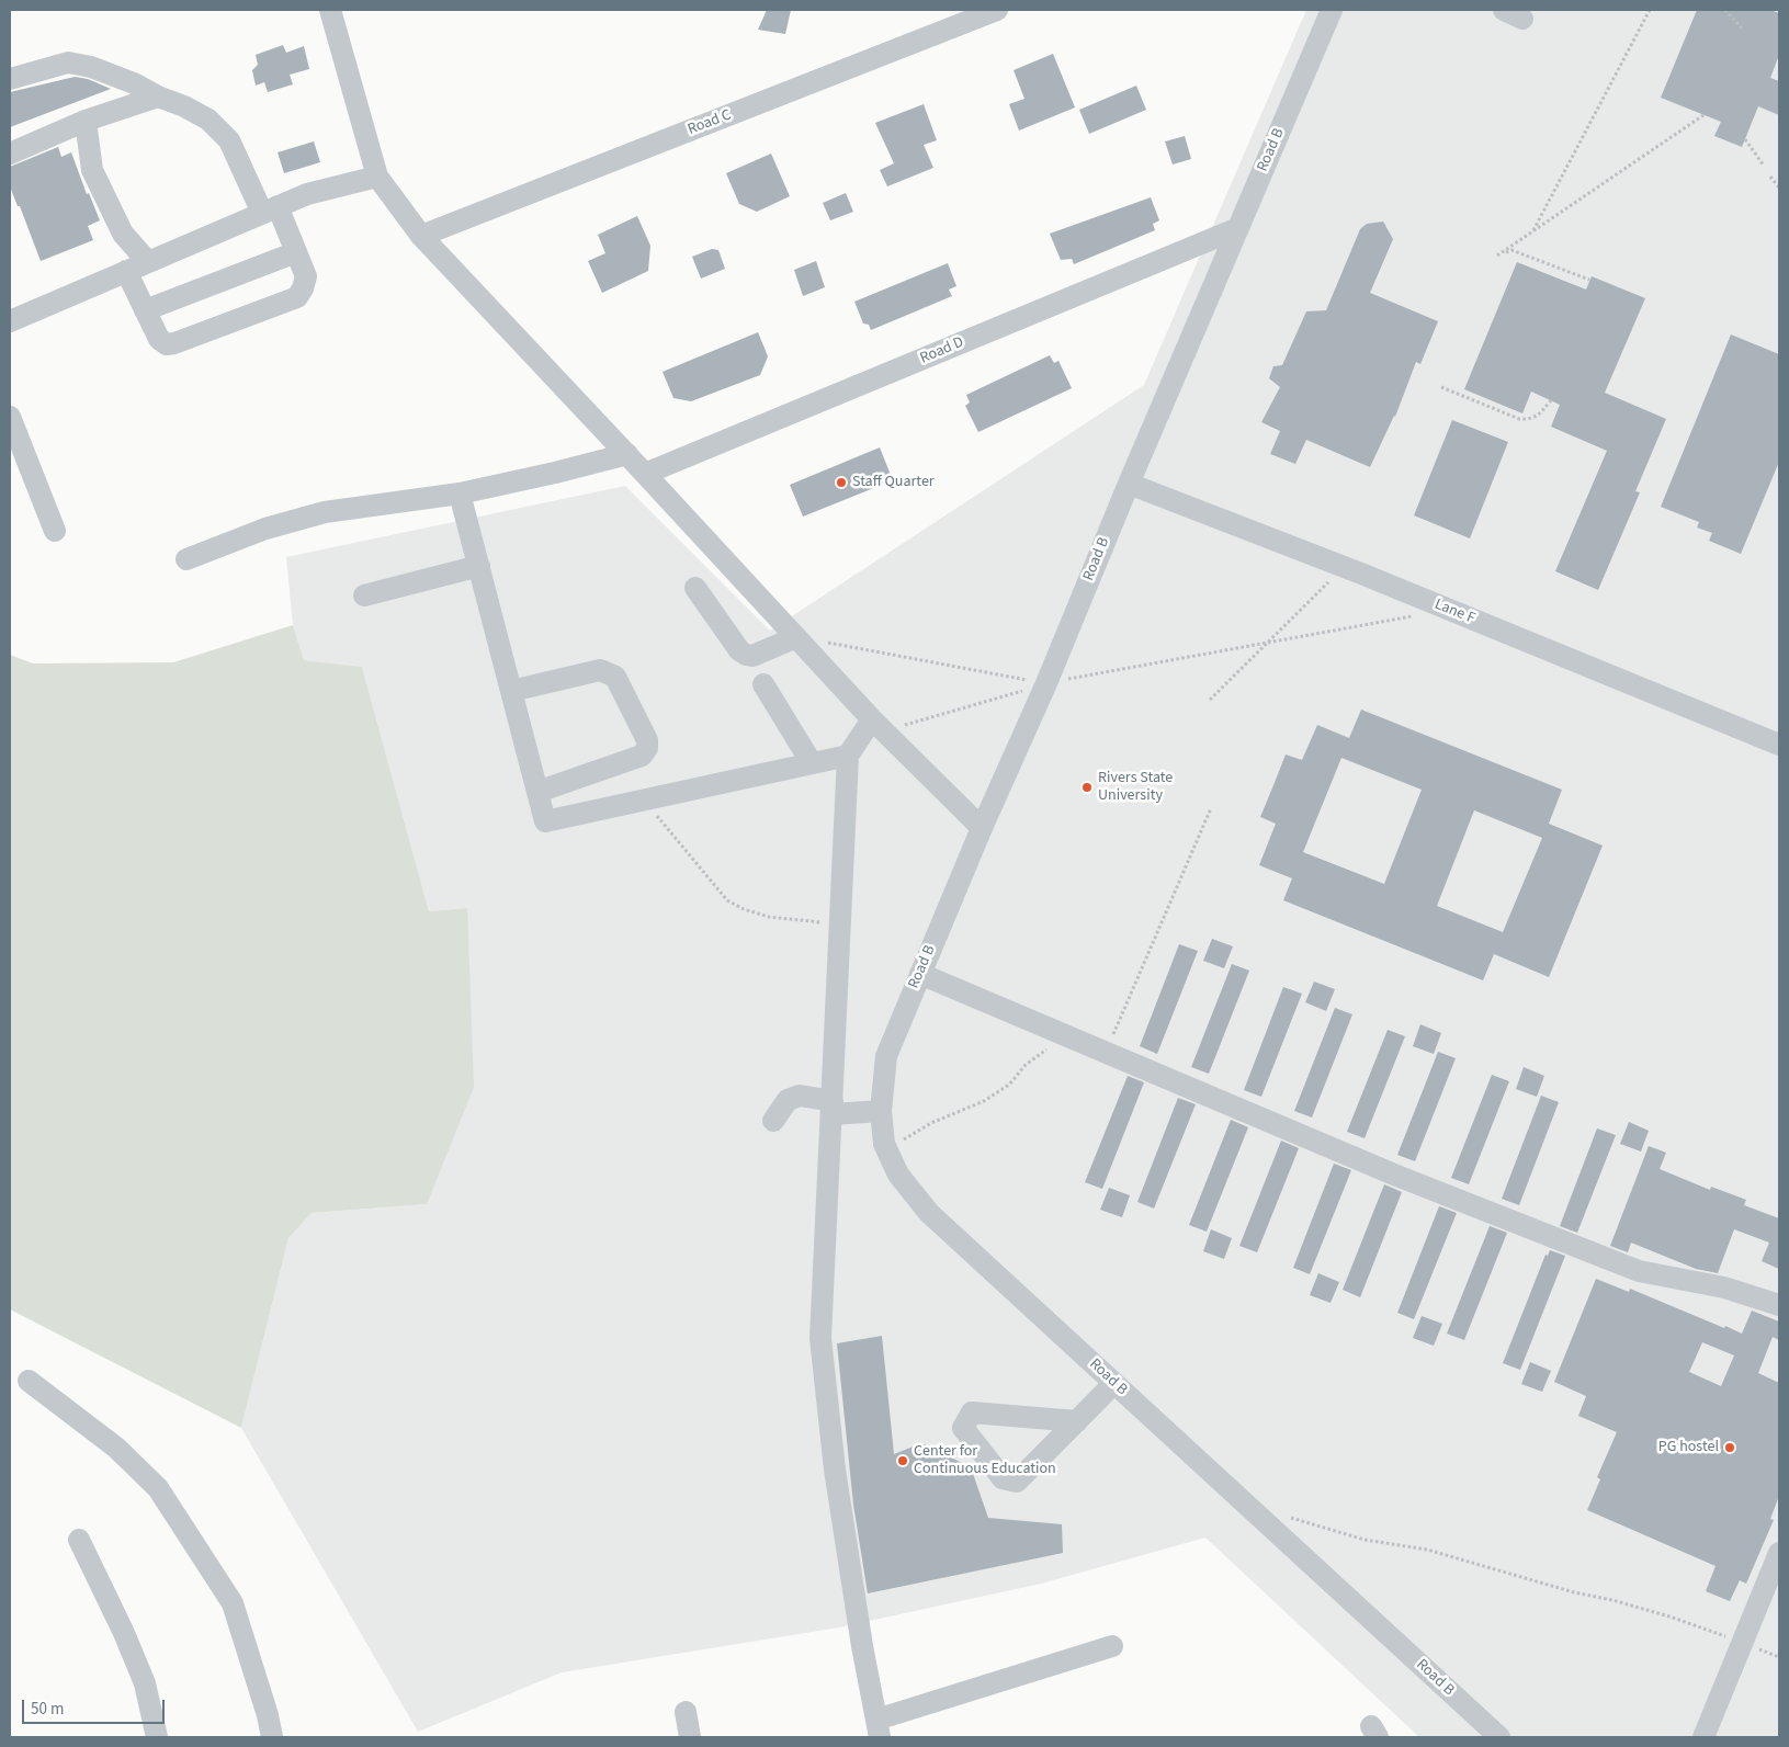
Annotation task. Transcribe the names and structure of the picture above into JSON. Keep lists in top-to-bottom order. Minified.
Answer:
{"streets":{"street":["Road C","Road B","Road D","Lane F"]},"crossings":[["Road B","Road D"],["Road B","Lane F"]],"places":["Staff Quarter","Rivers State University","PG hostel","Center for Continuous Education"],"scale_bar":"50 m"}
